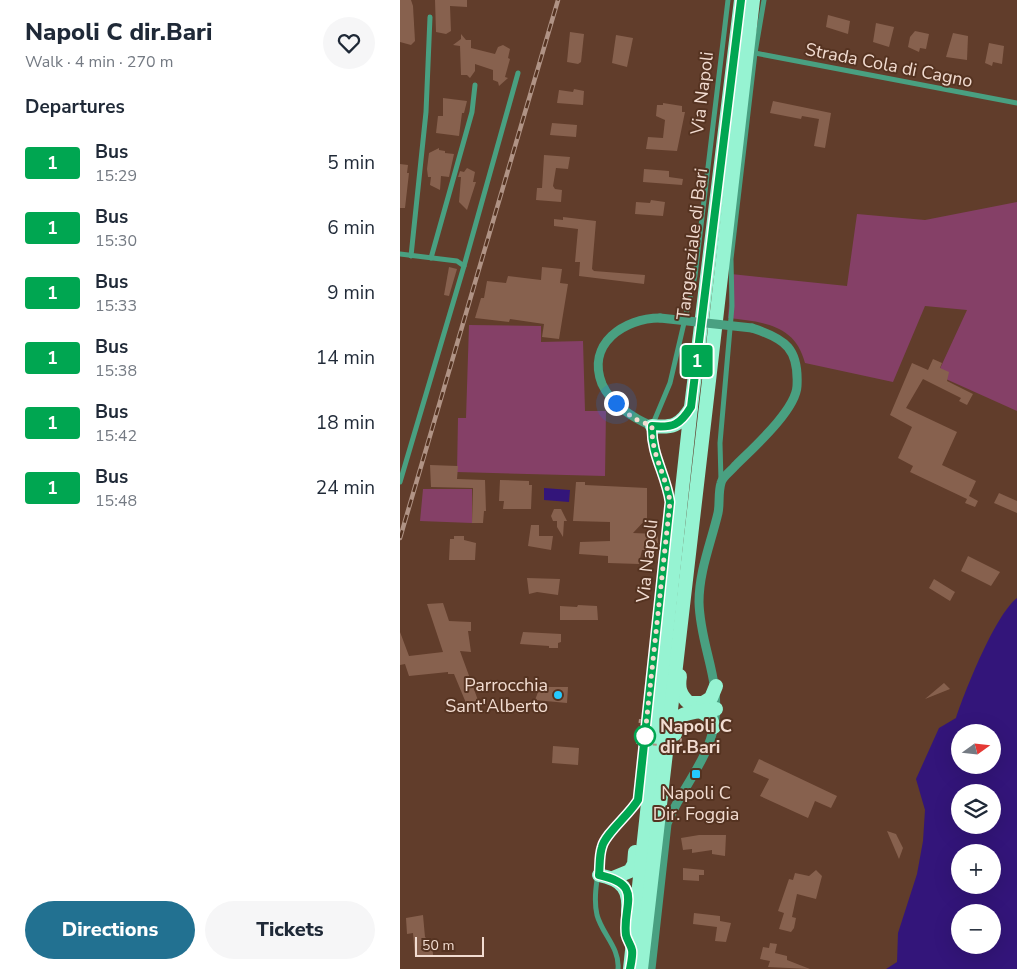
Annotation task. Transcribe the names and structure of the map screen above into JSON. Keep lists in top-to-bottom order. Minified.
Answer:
{"streets":{"highway":["Tangenziale di Bari"],"street":["Strada Cola di Cagno","Via Napoli"]},"places":{"other":["Parrocchia Sant'Alberto","Napoli C dir.Bari"],"transit":["Napoli C Dir. Foggia"]},"lines":["bus line 1"],"scale_bar":"50 m","north":"right","page":{"heading":[["Napoli C dir.Bari","Walk · 4 min · 270 m"],"Departures"],"on_map":"1","list":[{"mark":"1","name":"Bus","note":"15:29","value":"5 min"},{"mark":"1","name":"Bus","note":"15:30","value":"6 min"},{"mark":"1","name":"Bus","note":"15:33","value":"9 min"},{"mark":"1","name":"Bus","note":"15:38","value":"14 min"},{"mark":"1","name":"Bus","note":"15:42","value":"18 min"},{"mark":"1","name":"Bus","note":"15:48","value":"24 min"}],"map_buttons":["+","−"],"buttons":["Directions","Tickets"],"scale":"50 m"}}
